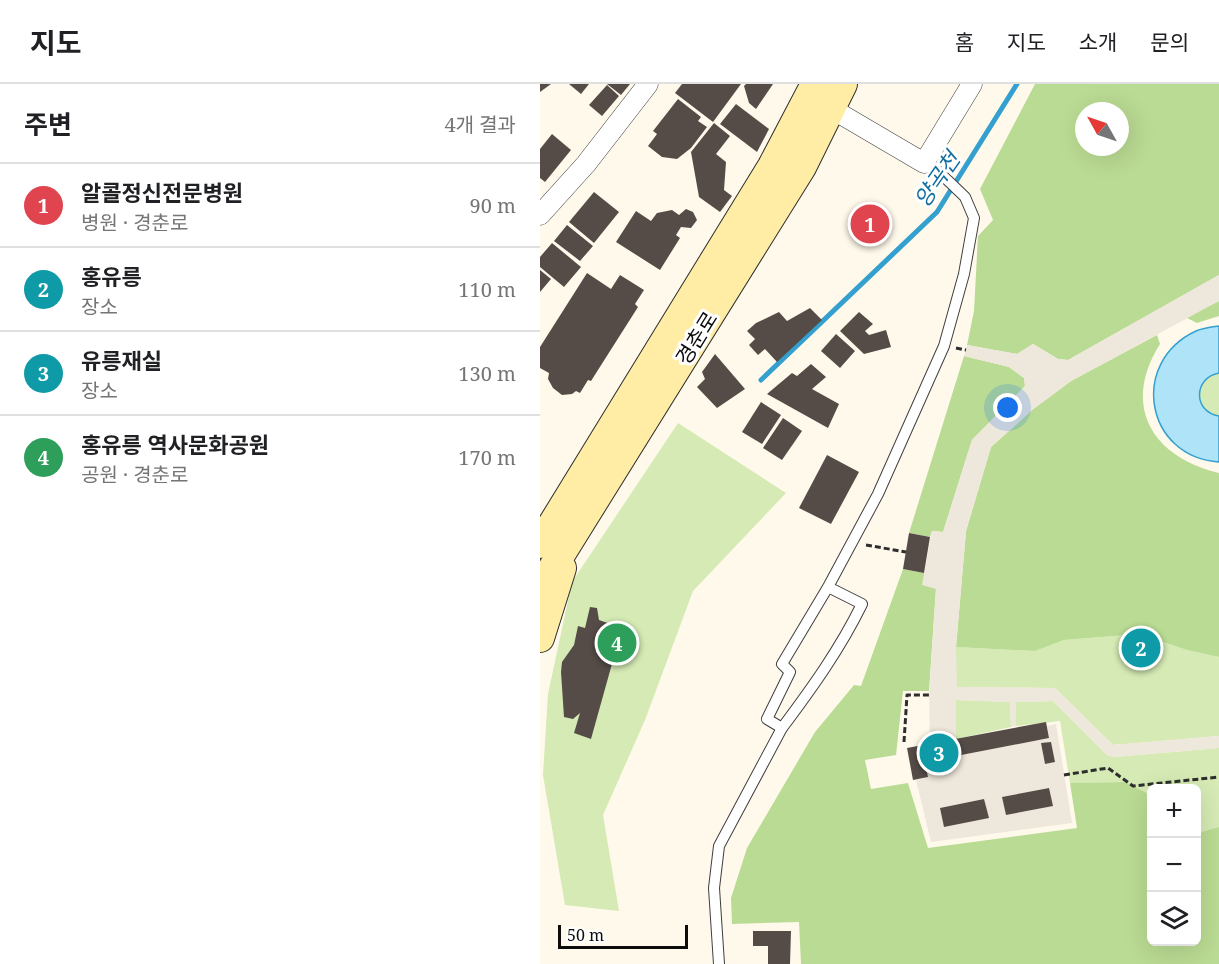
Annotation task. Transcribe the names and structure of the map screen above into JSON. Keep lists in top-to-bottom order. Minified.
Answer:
{"streets":{"street":["경춘로"]},"water":["양곡천"],"scale_bar":"50 m","north":"top left","page":{"header":"지도","nav":["홈","지도","소개","문의"],"heading":["주변","4개 결과"],"list":[{"mark":"1","name":"알콜정신전문병원","note":"병원 · 경춘로","value":"90 m"},{"mark":"2","name":"홍유릉","note":"장소","value":"110 m"},{"mark":"3","name":"유릉재실","note":"장소","value":"130 m"},{"mark":"4","name":"홍유릉 역사문화공원","note":"공원 · 경춘로","value":"170 m"}],"pins":["1","4","2","3"],"map_buttons":["+","−"],"scale":"50 m"}}
